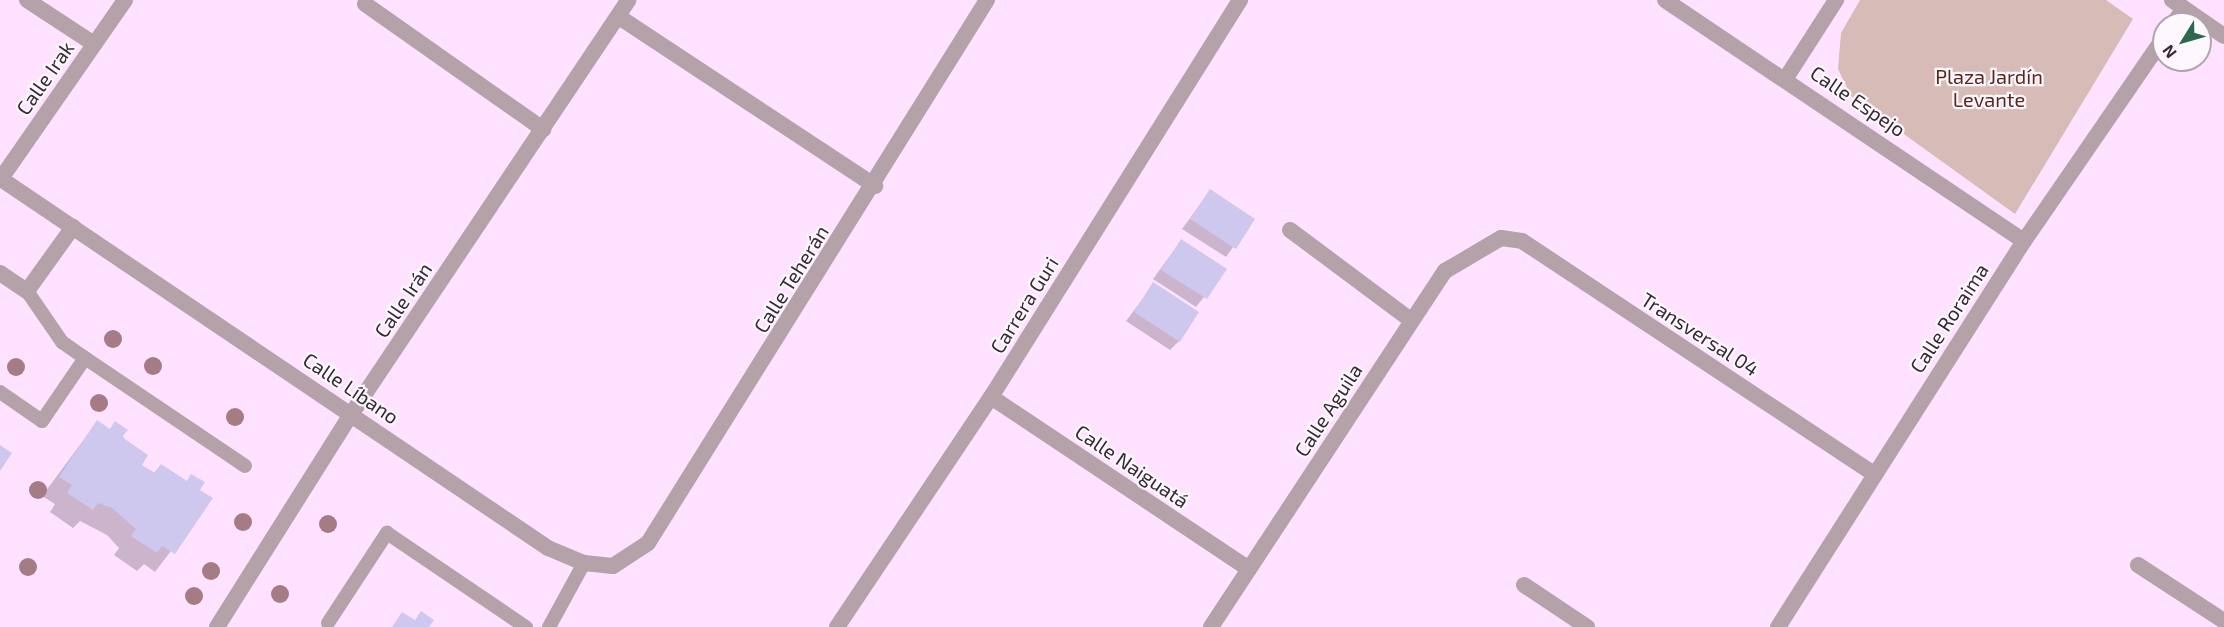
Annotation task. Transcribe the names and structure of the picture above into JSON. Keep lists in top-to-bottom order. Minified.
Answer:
{"streets":{"street":["Calle Irak","Calle Espejo","Calle Teherán","Calle Irán","Carrera Guri","Calle Roraima","Transversal 04","Calle Líbano","Calle Aguila","Calle Naiguatá"]},"crossings":[["Calle Irak","Calle Líbano"],["Calle Espejo","Calle Roraima"],["Calle Teherán","Calle Líbano"],["Calle Irán","Calle Líbano"],["Carrera Guri","Calle Naiguatá"],["Calle Roraima","Transversal 04"],["Transversal 04","Calle Aguila"],["Calle Aguila","Calle Naiguatá"]],"parks":["Plaza Jardín Levante"],"north":"bottom left"}
